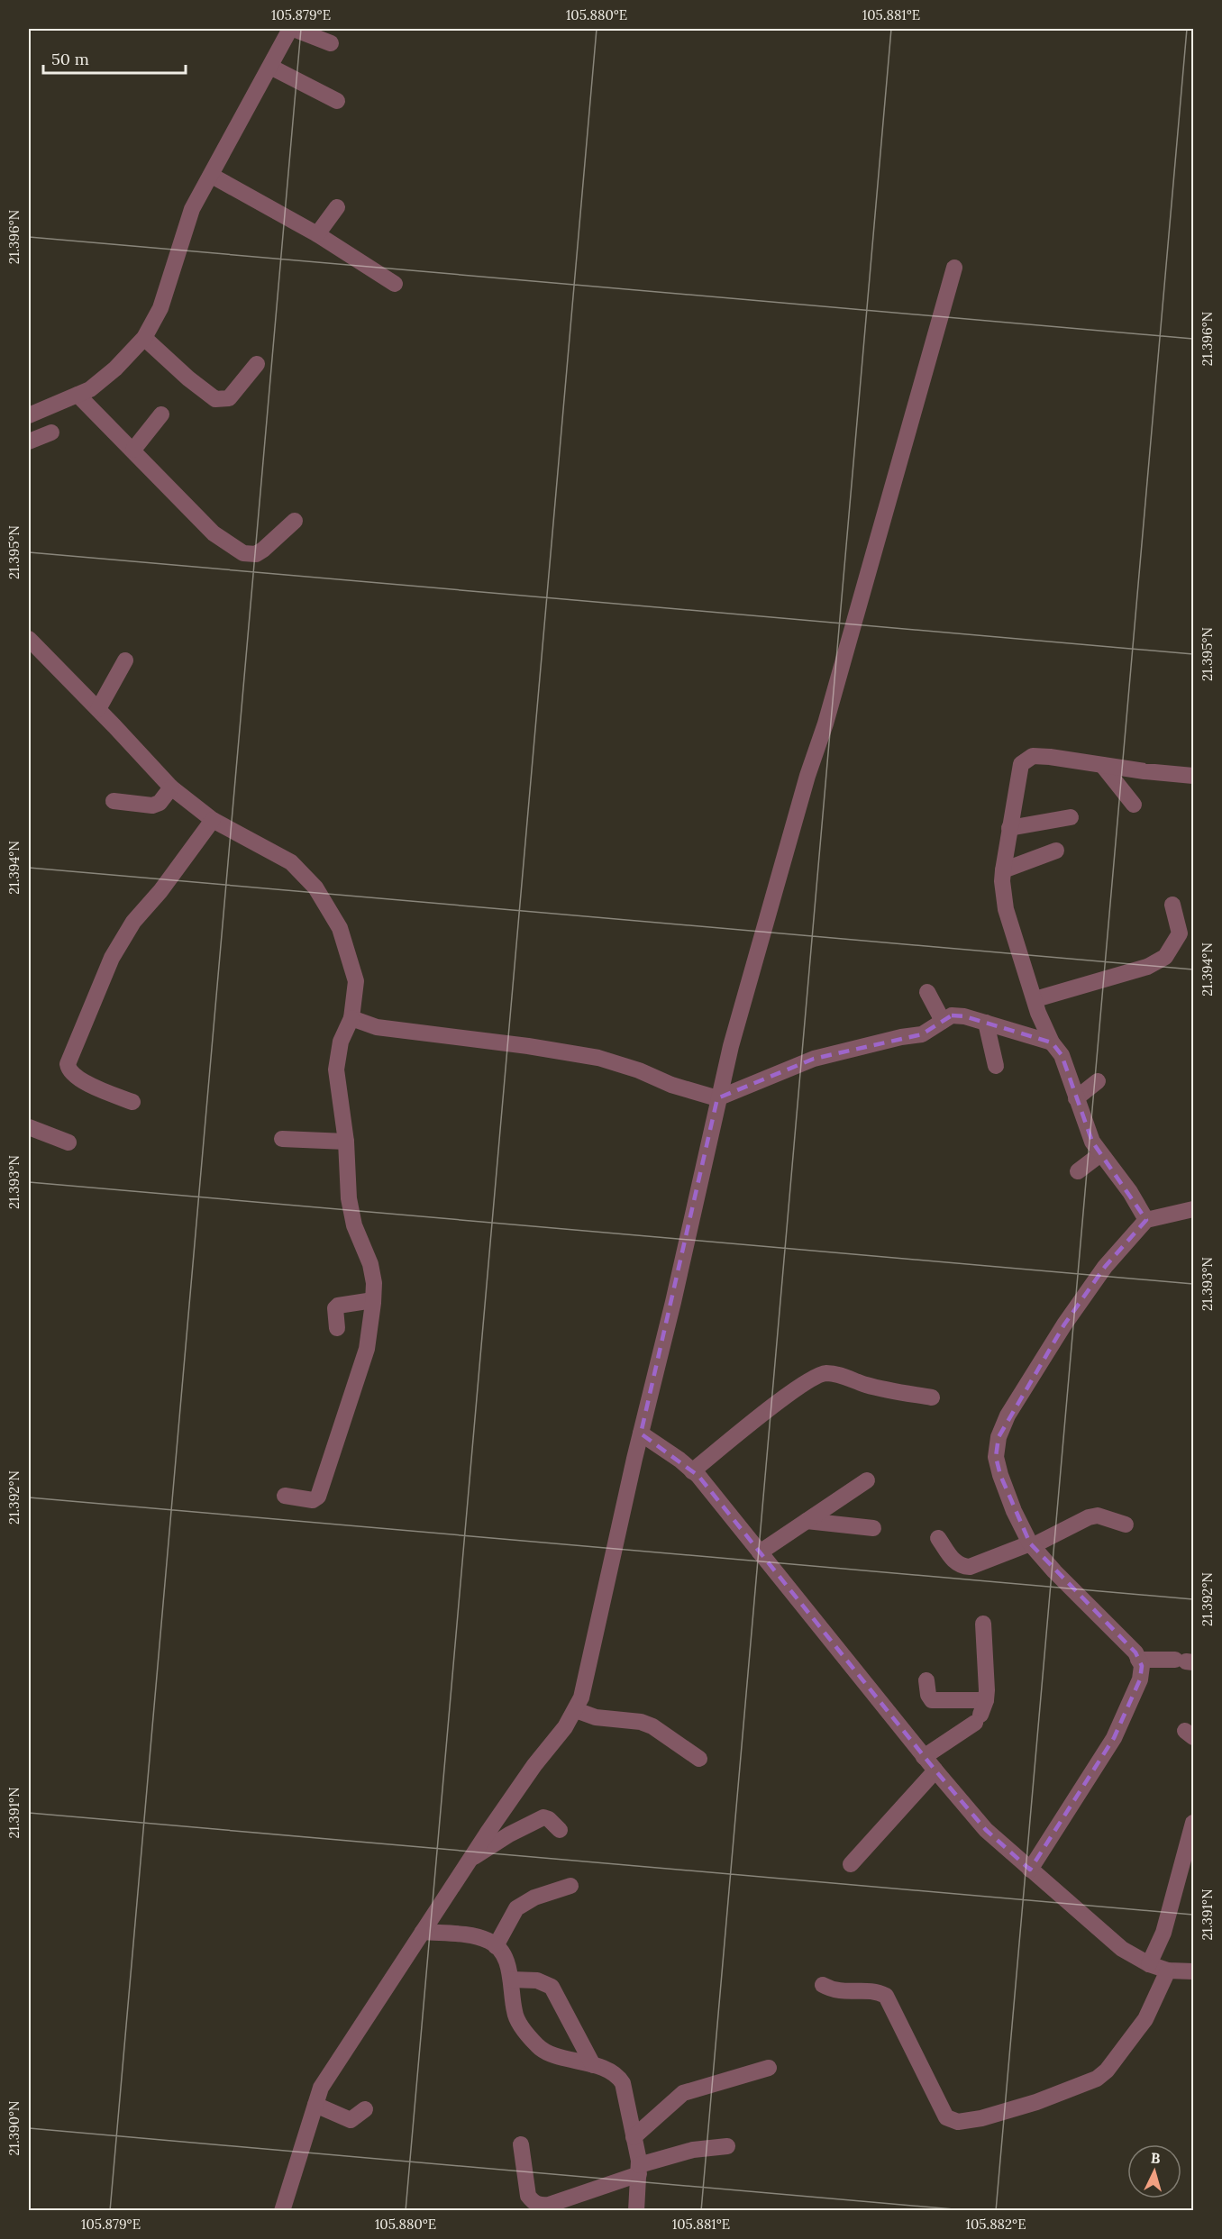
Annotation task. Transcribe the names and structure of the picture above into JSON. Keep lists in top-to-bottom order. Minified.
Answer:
{"scale_bar":"50 m","north":"top","coordinates":["105.879°E","105.880°E","105.881°E","21.396°N","21.395°N","21.394°N","21.393°N","21.392°N","21.391°N","21.390°N","105.882°E"]}
